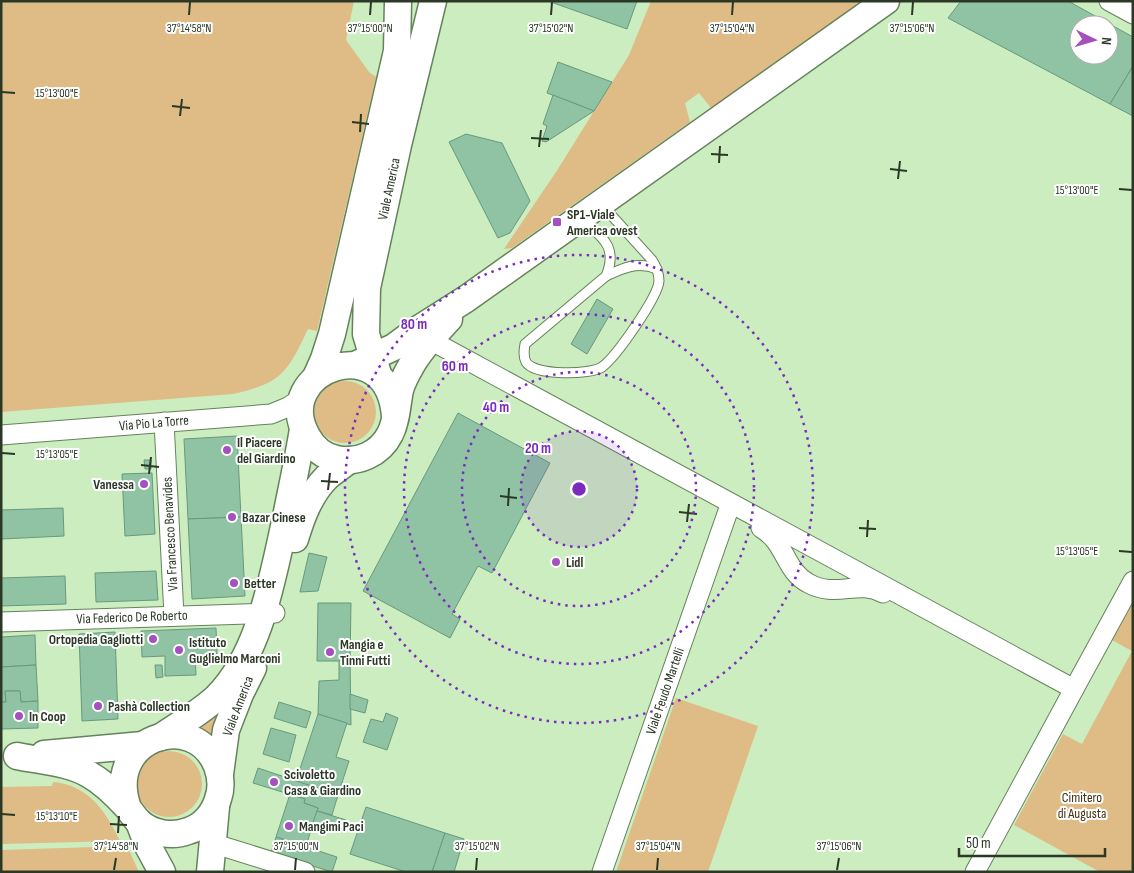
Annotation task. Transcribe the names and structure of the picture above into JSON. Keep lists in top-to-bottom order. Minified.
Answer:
{"streets":{"main road":["Viale America"],"street":["Via Pio La Torre","Via Francesco Benavides","Via Federico De Roberto","Viale Feudo Martelli"]},"crossings":[["Viale America","Via Pio La Torre"],["Viale America","Via Federico De Roberto"],["Via Pio La Torre","Via Francesco Benavides"],["Via Francesco Benavides","Via Federico De Roberto"]],"parks":["Cimitero di Augusta"],"places":{"transit":["SP1-Viale America ovest"],"other":["Il Piacere del Giardino","Vanessa","Bazar Cinese","Lidl","Better","Ortopedia Gagliotti","Istituto Guglielmo Marconi","Mangia e Tinni Futti","Pashà Collection","In Coop","Scivoletto Casa & Giardino","Mangimi Paci"]},"scale_bar":"50 m","north":"right","coordinates":["37°14'58\"N","37°15'00\"N","37°15'02\"N","37°15'04\"N","37°15'06\"N","15°13'00\"E","15°13'05\"E","15°13'10\"E"],"rings":["80 m","60 m","40 m","20 m"]}
